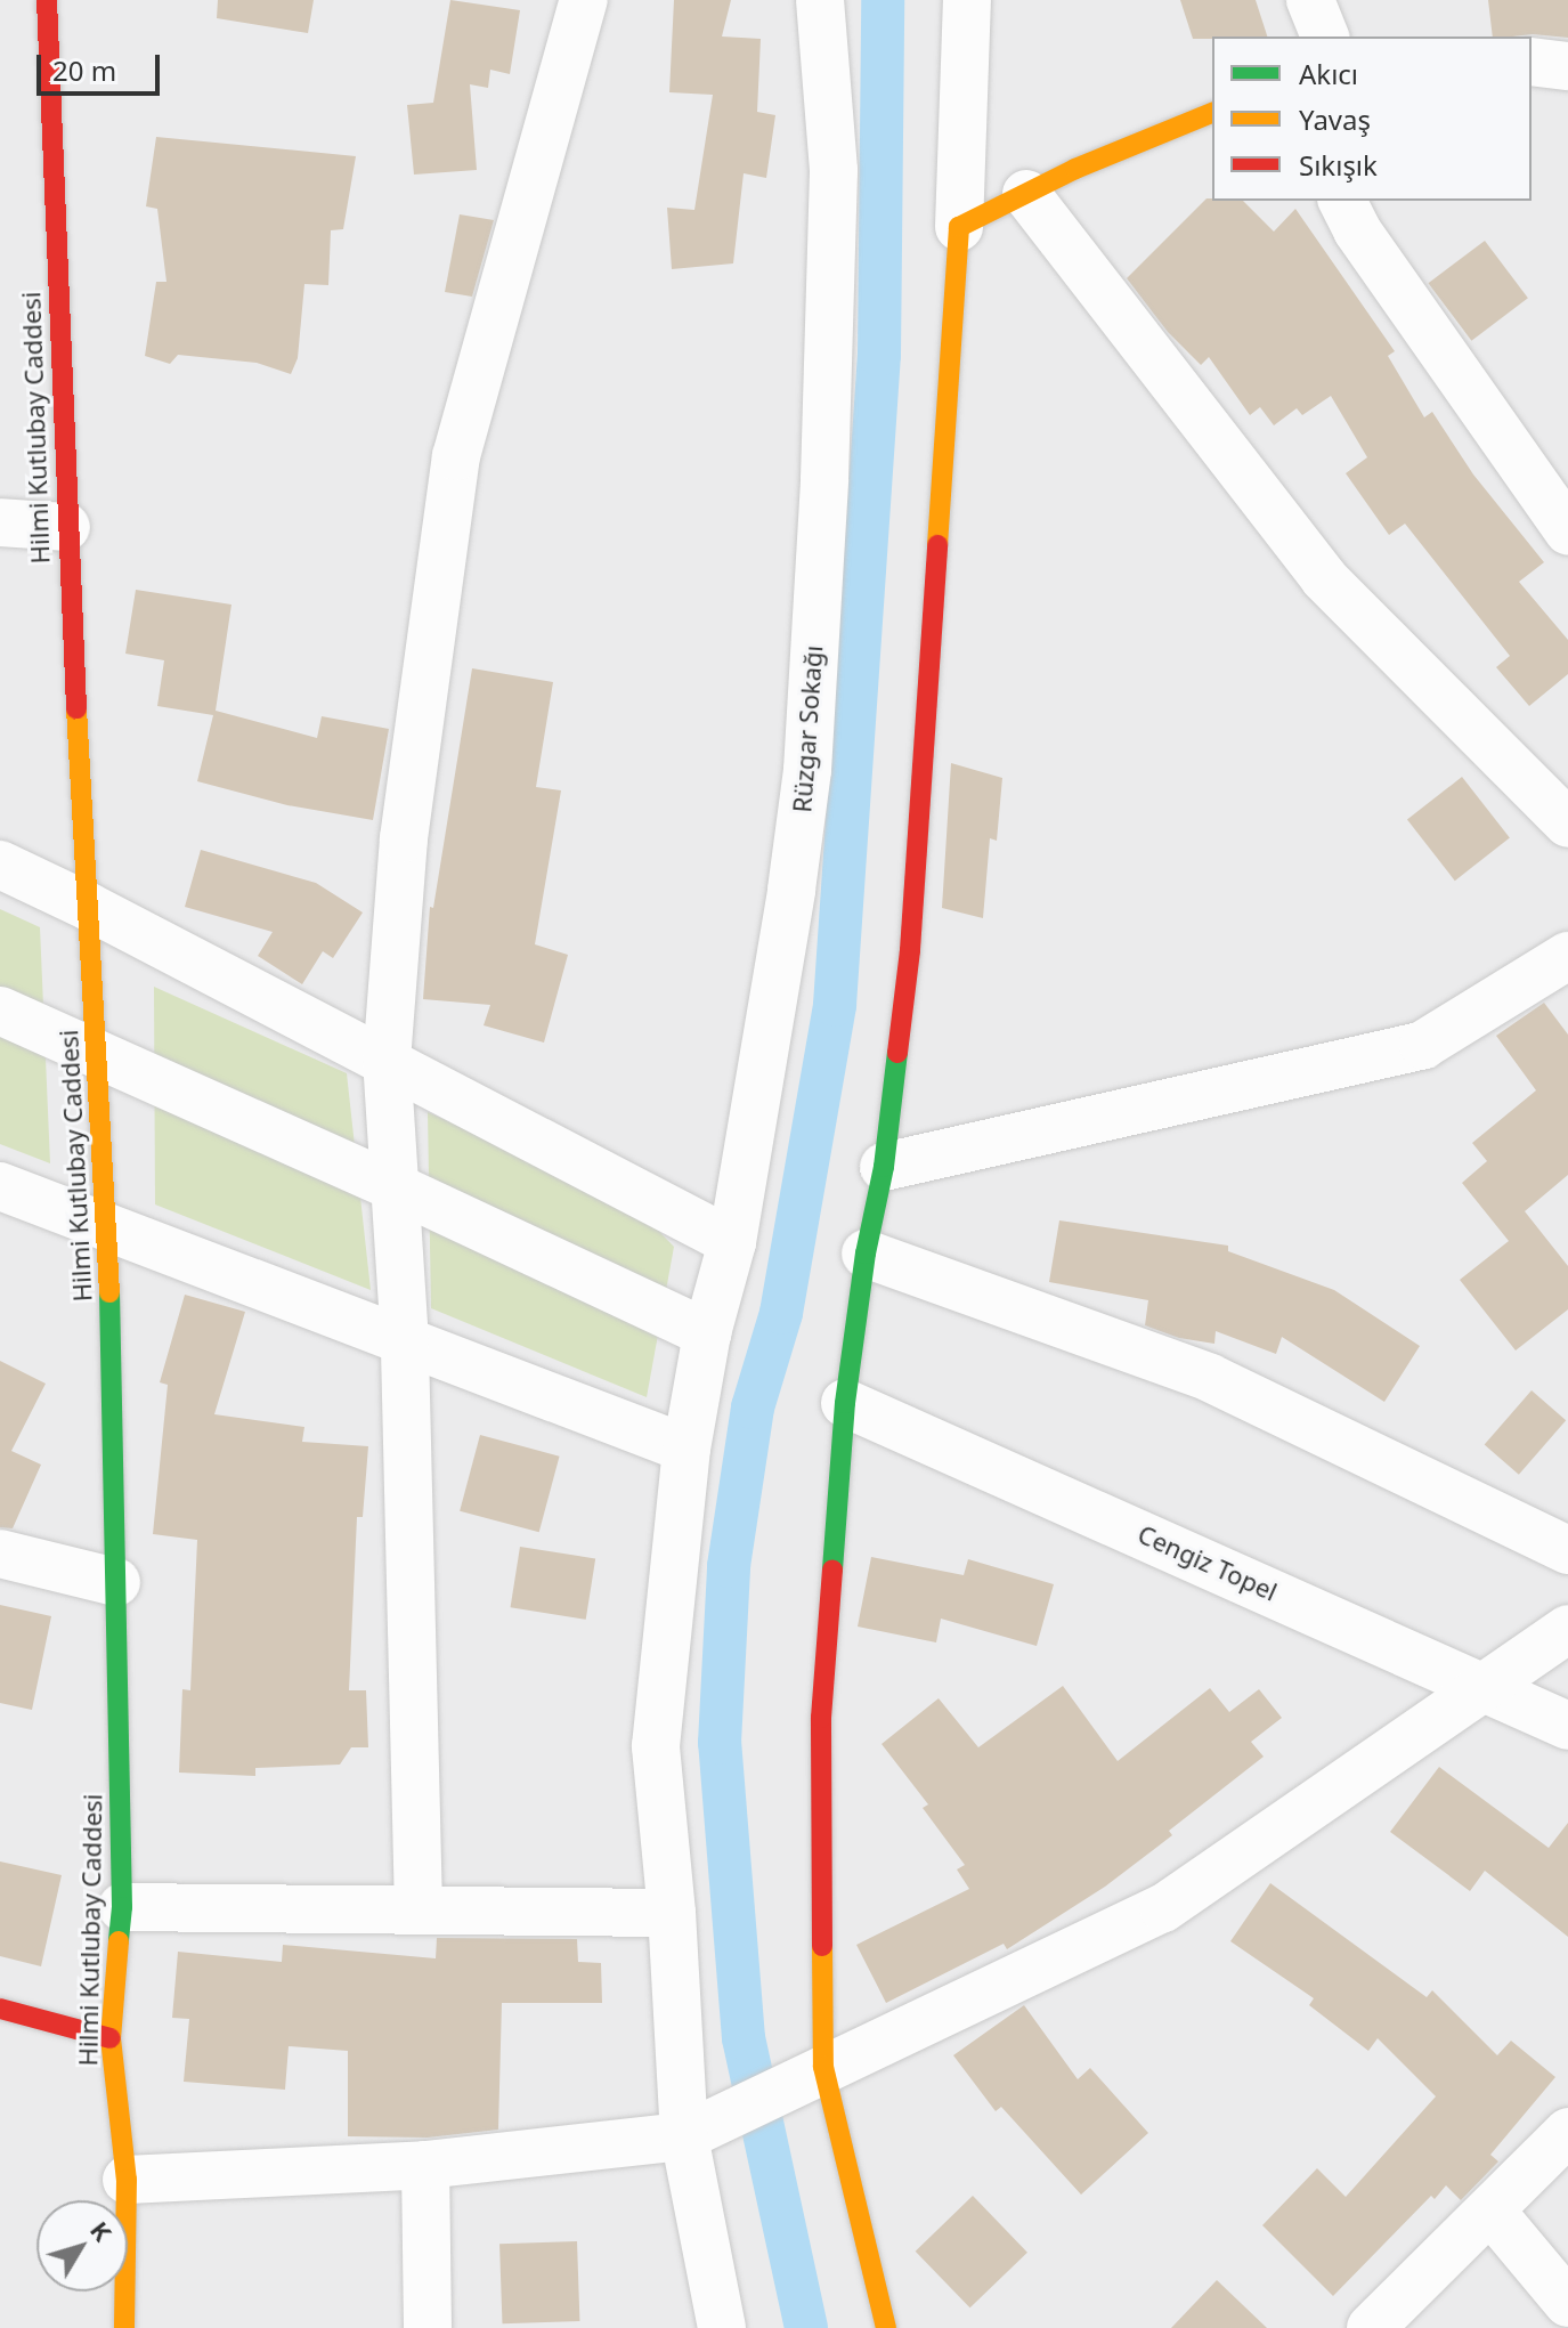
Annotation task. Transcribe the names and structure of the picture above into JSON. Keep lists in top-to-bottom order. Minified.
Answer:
{"streets":{"street":["Hilmi Kutlubay Caddesi","Rüzgar Sokağı","Cengiz Topel"]},"legend":["Akıcı","Yavaş","Sıkışık"],"scale_bar":"20 m","north":"top right"}
